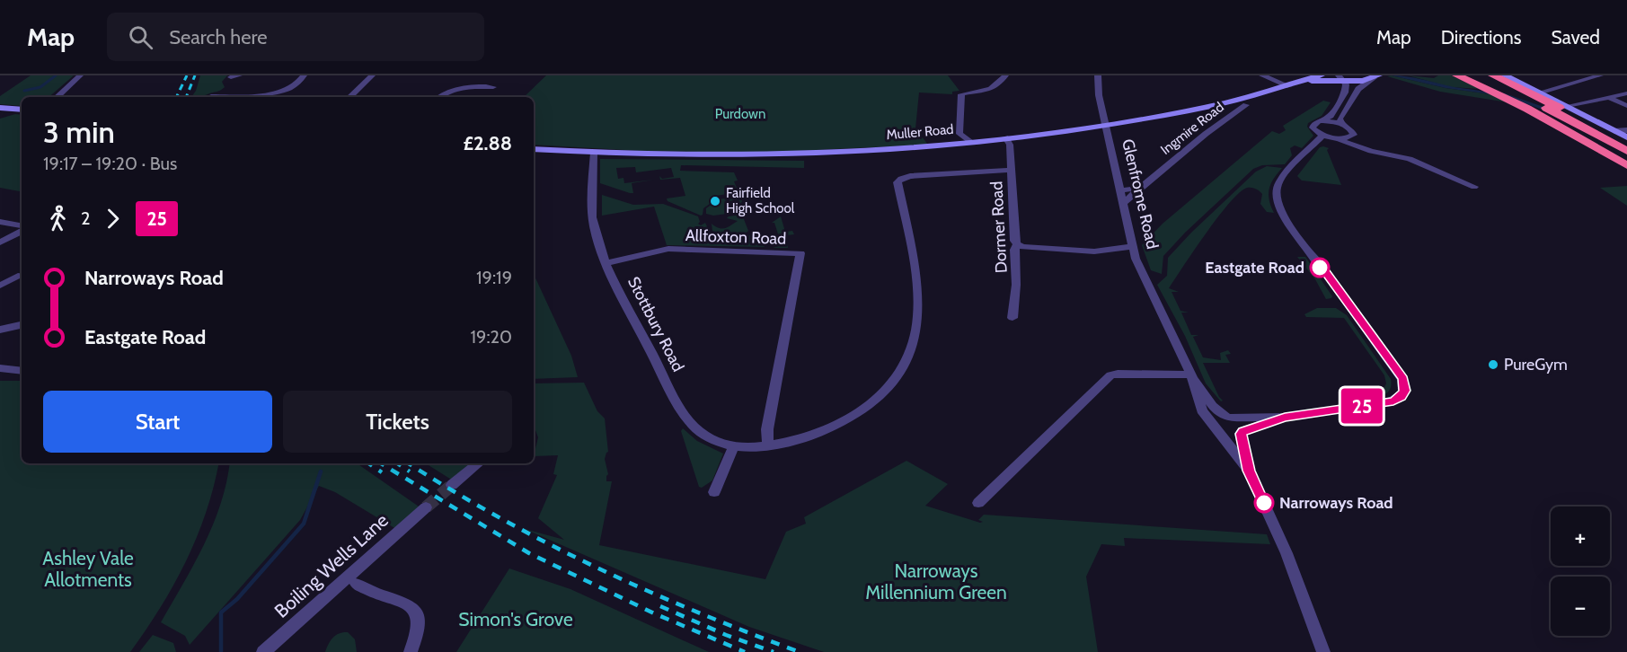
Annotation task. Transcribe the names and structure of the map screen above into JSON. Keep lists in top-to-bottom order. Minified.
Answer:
{"streets":{"main road":["Muller Road"],"street":["Ingmire Road","Glenfrome Road","Dormer Road","Allfoxton Road","Stottbury Road","Boiling Wells Lane"]},"crossings":[["Ingmire Road","Glenfrome Road"],["Muller Road","Glenfrome Road"],["Muller Road","Dormer Road"],["Muller Road","Stottbury Road"],["Dormer Road","Stottbury Road"],["Allfoxton Road","Stottbury Road"]],"parks":["Purdown","Ashley Vale Allotments","Narroways Millennium Green","Simon's Grove"],"places":["Fairfield High School","Eastgate Road","PureGym","Narroways Road"],"lines":["bus line 25"],"page":{"header":"Map","search":"Search here","nav":["Map","Directions","Saved"],"on_map":"25","heading":["3 min","19:17 – 19:20 · Bus","£2.88"],"legs":["2","25"],"list":[{"name":"Narroways Road","value":"19:19"},{"name":"Eastgate Road","value":"19:20"}],"buttons":["Start","Tickets"],"map_buttons":["+","−"]}}
